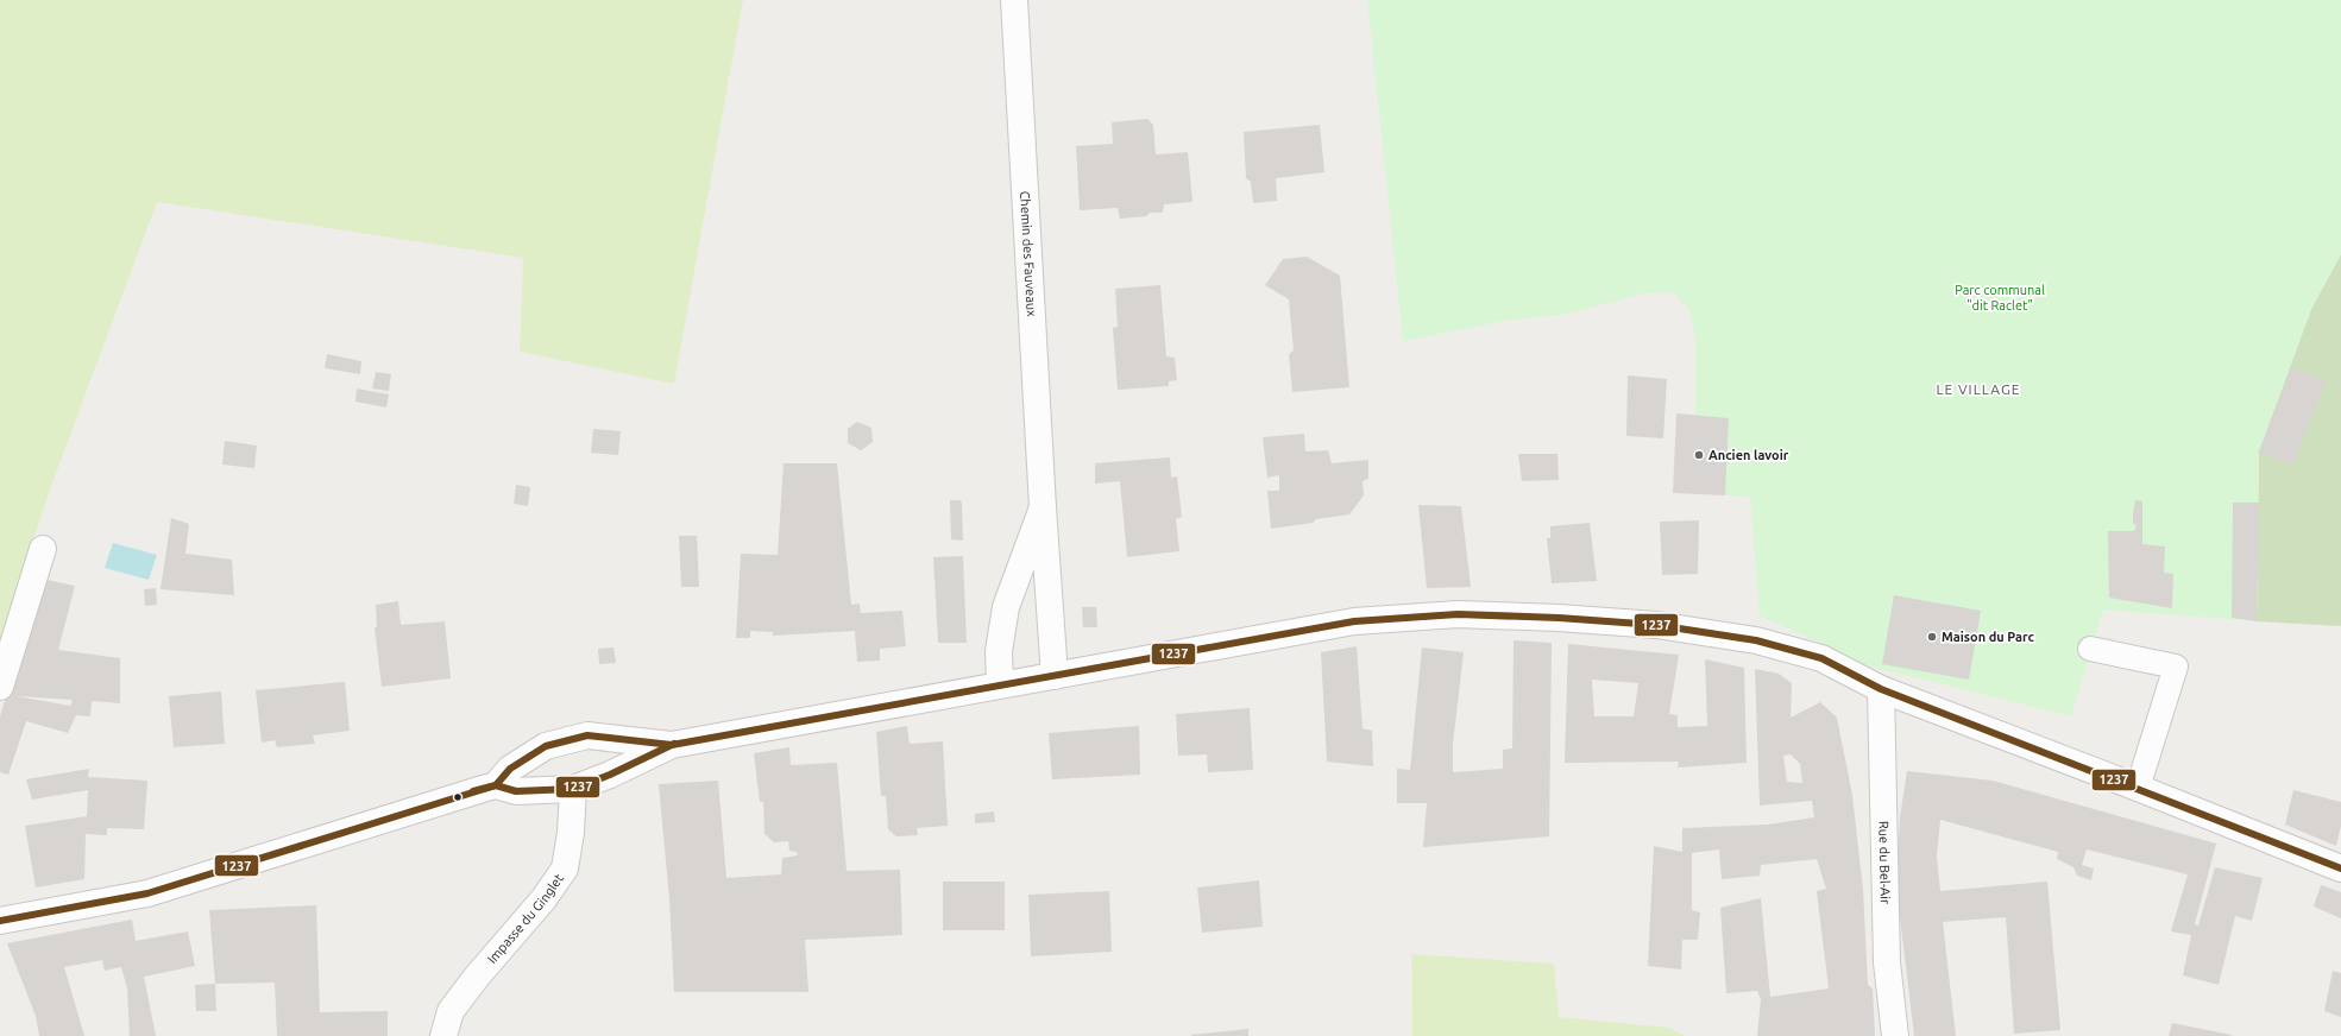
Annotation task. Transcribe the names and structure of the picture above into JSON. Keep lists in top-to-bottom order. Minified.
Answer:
{"streets":{"street":["Chemin des Fauveaux","Rue du Bel-Air","Impasse du Ginglet"]},"districts":["LE VILLAGE"],"parks":["Parc communal \"dit Raclet\""],"places":["Ancien lavoir","Maison du Parc"],"lines":["transit line 1237"]}
